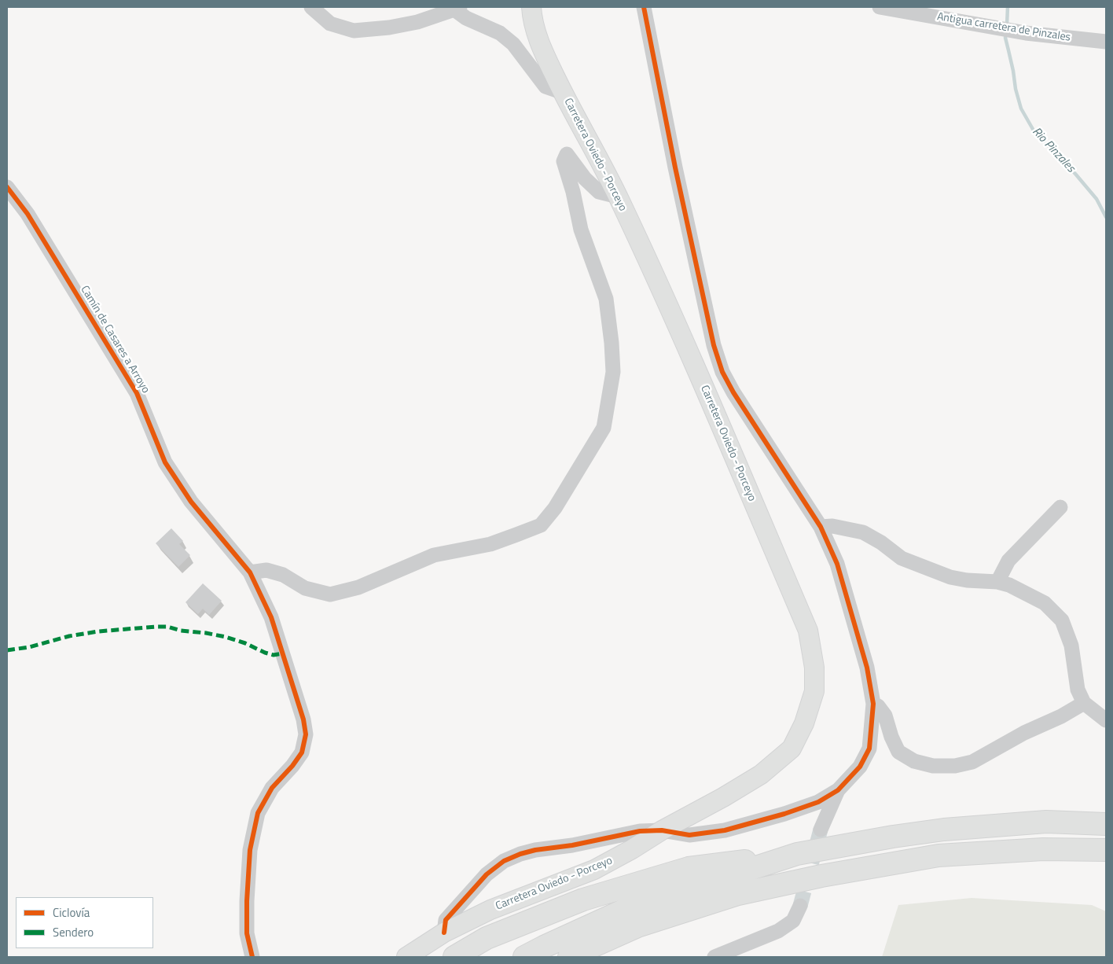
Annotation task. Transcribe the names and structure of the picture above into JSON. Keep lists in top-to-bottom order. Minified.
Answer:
{"streets":{"main road":["Carretera Oviedo - Porceyo"],"street":["Antigua carretera de Pinzales","Camín de Casares a Arroyo"]},"water":["Rio Pinzales"],"legend":["Ciclovía","Sendero"]}
